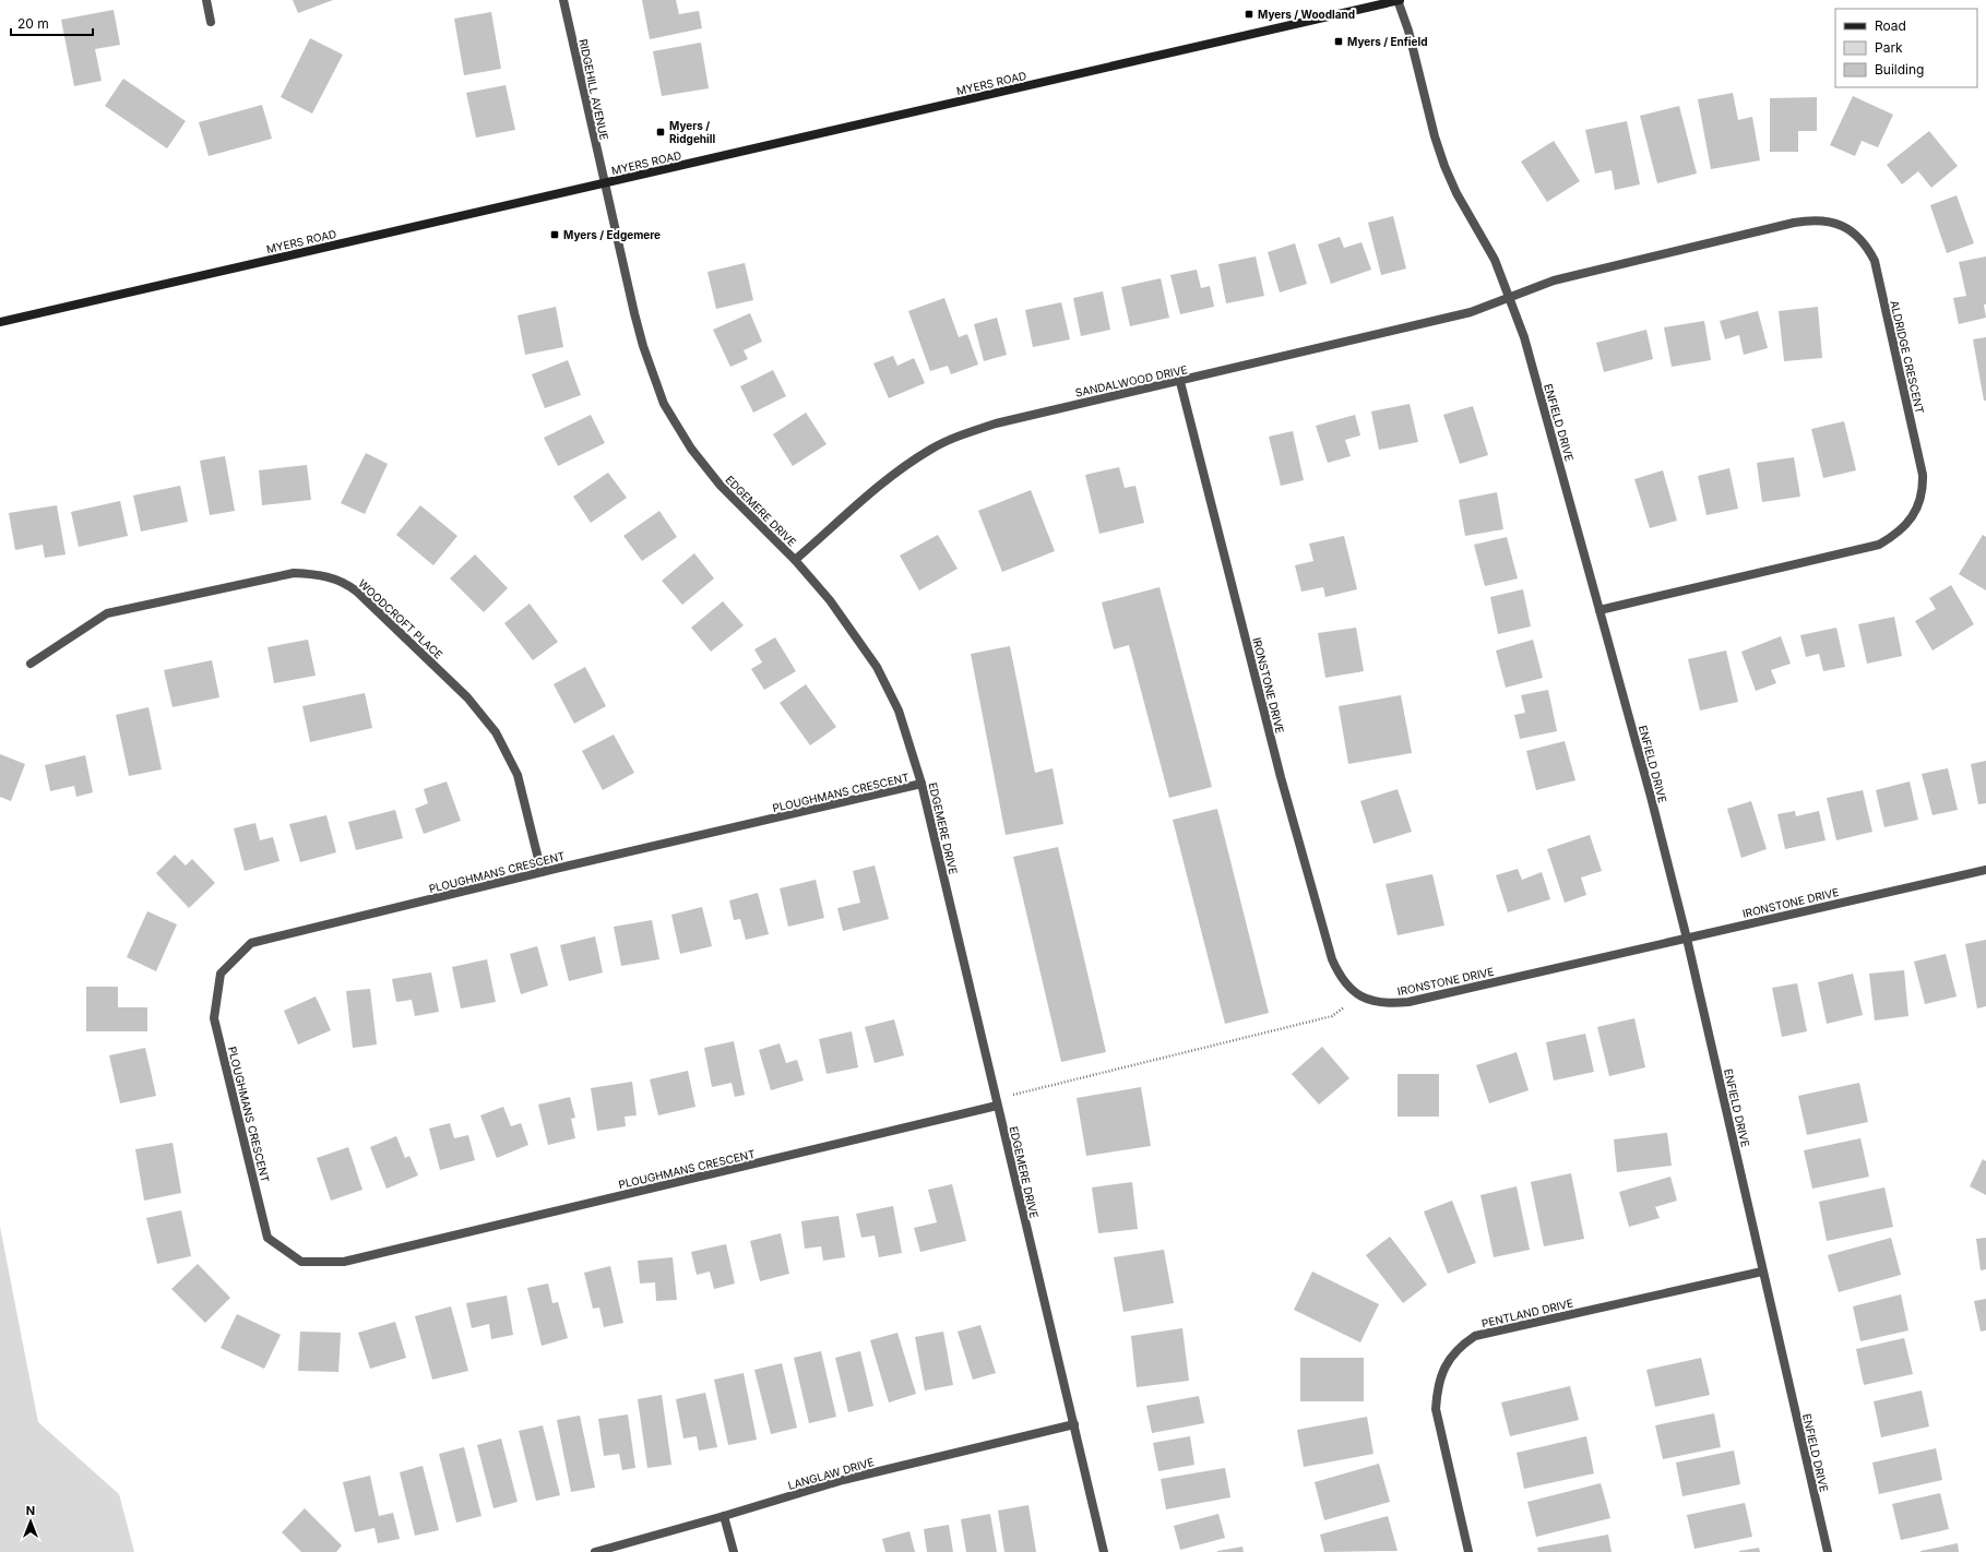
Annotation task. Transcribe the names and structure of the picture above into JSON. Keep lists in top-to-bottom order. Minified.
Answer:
{"streets":{"main road":["MYERS ROAD"],"street":["RIDGEHILL AVENUE","ALDRIDGE CRESCENT","SANDALWOOD DRIVE","ENFIELD DRIVE","EDGEMERE DRIVE","WOODCROFT PLACE","IRONSTONE DRIVE","PLOUGHMANS CRESCENT","PENTLAND DRIVE","LANGLAW DRIVE"]},"crossings":[["MYERS ROAD","RIDGEHILL AVENUE"],["MYERS ROAD","ENFIELD DRIVE"],["MYERS ROAD","EDGEMERE DRIVE"],["RIDGEHILL AVENUE","EDGEMERE DRIVE"],["ALDRIDGE CRESCENT","SANDALWOOD DRIVE"],["ALDRIDGE CRESCENT","ENFIELD DRIVE"],["SANDALWOOD DRIVE","ENFIELD DRIVE"],["SANDALWOOD DRIVE","EDGEMERE DRIVE"],["SANDALWOOD DRIVE","IRONSTONE DRIVE"],["ENFIELD DRIVE","IRONSTONE DRIVE"],["ENFIELD DRIVE","PENTLAND DRIVE"],["EDGEMERE DRIVE","PLOUGHMANS CRESCENT"],["EDGEMERE DRIVE","LANGLAW DRIVE"],["WOODCROFT PLACE","PLOUGHMANS CRESCENT"]],"places":{"transit":["Myers / Woodland","Myers / Enfield","Myers / Ridgehill","Myers / Edgemere"]},"legend":["Road","Park","Building"],"scale_bar":"20 m","north":"top"}
